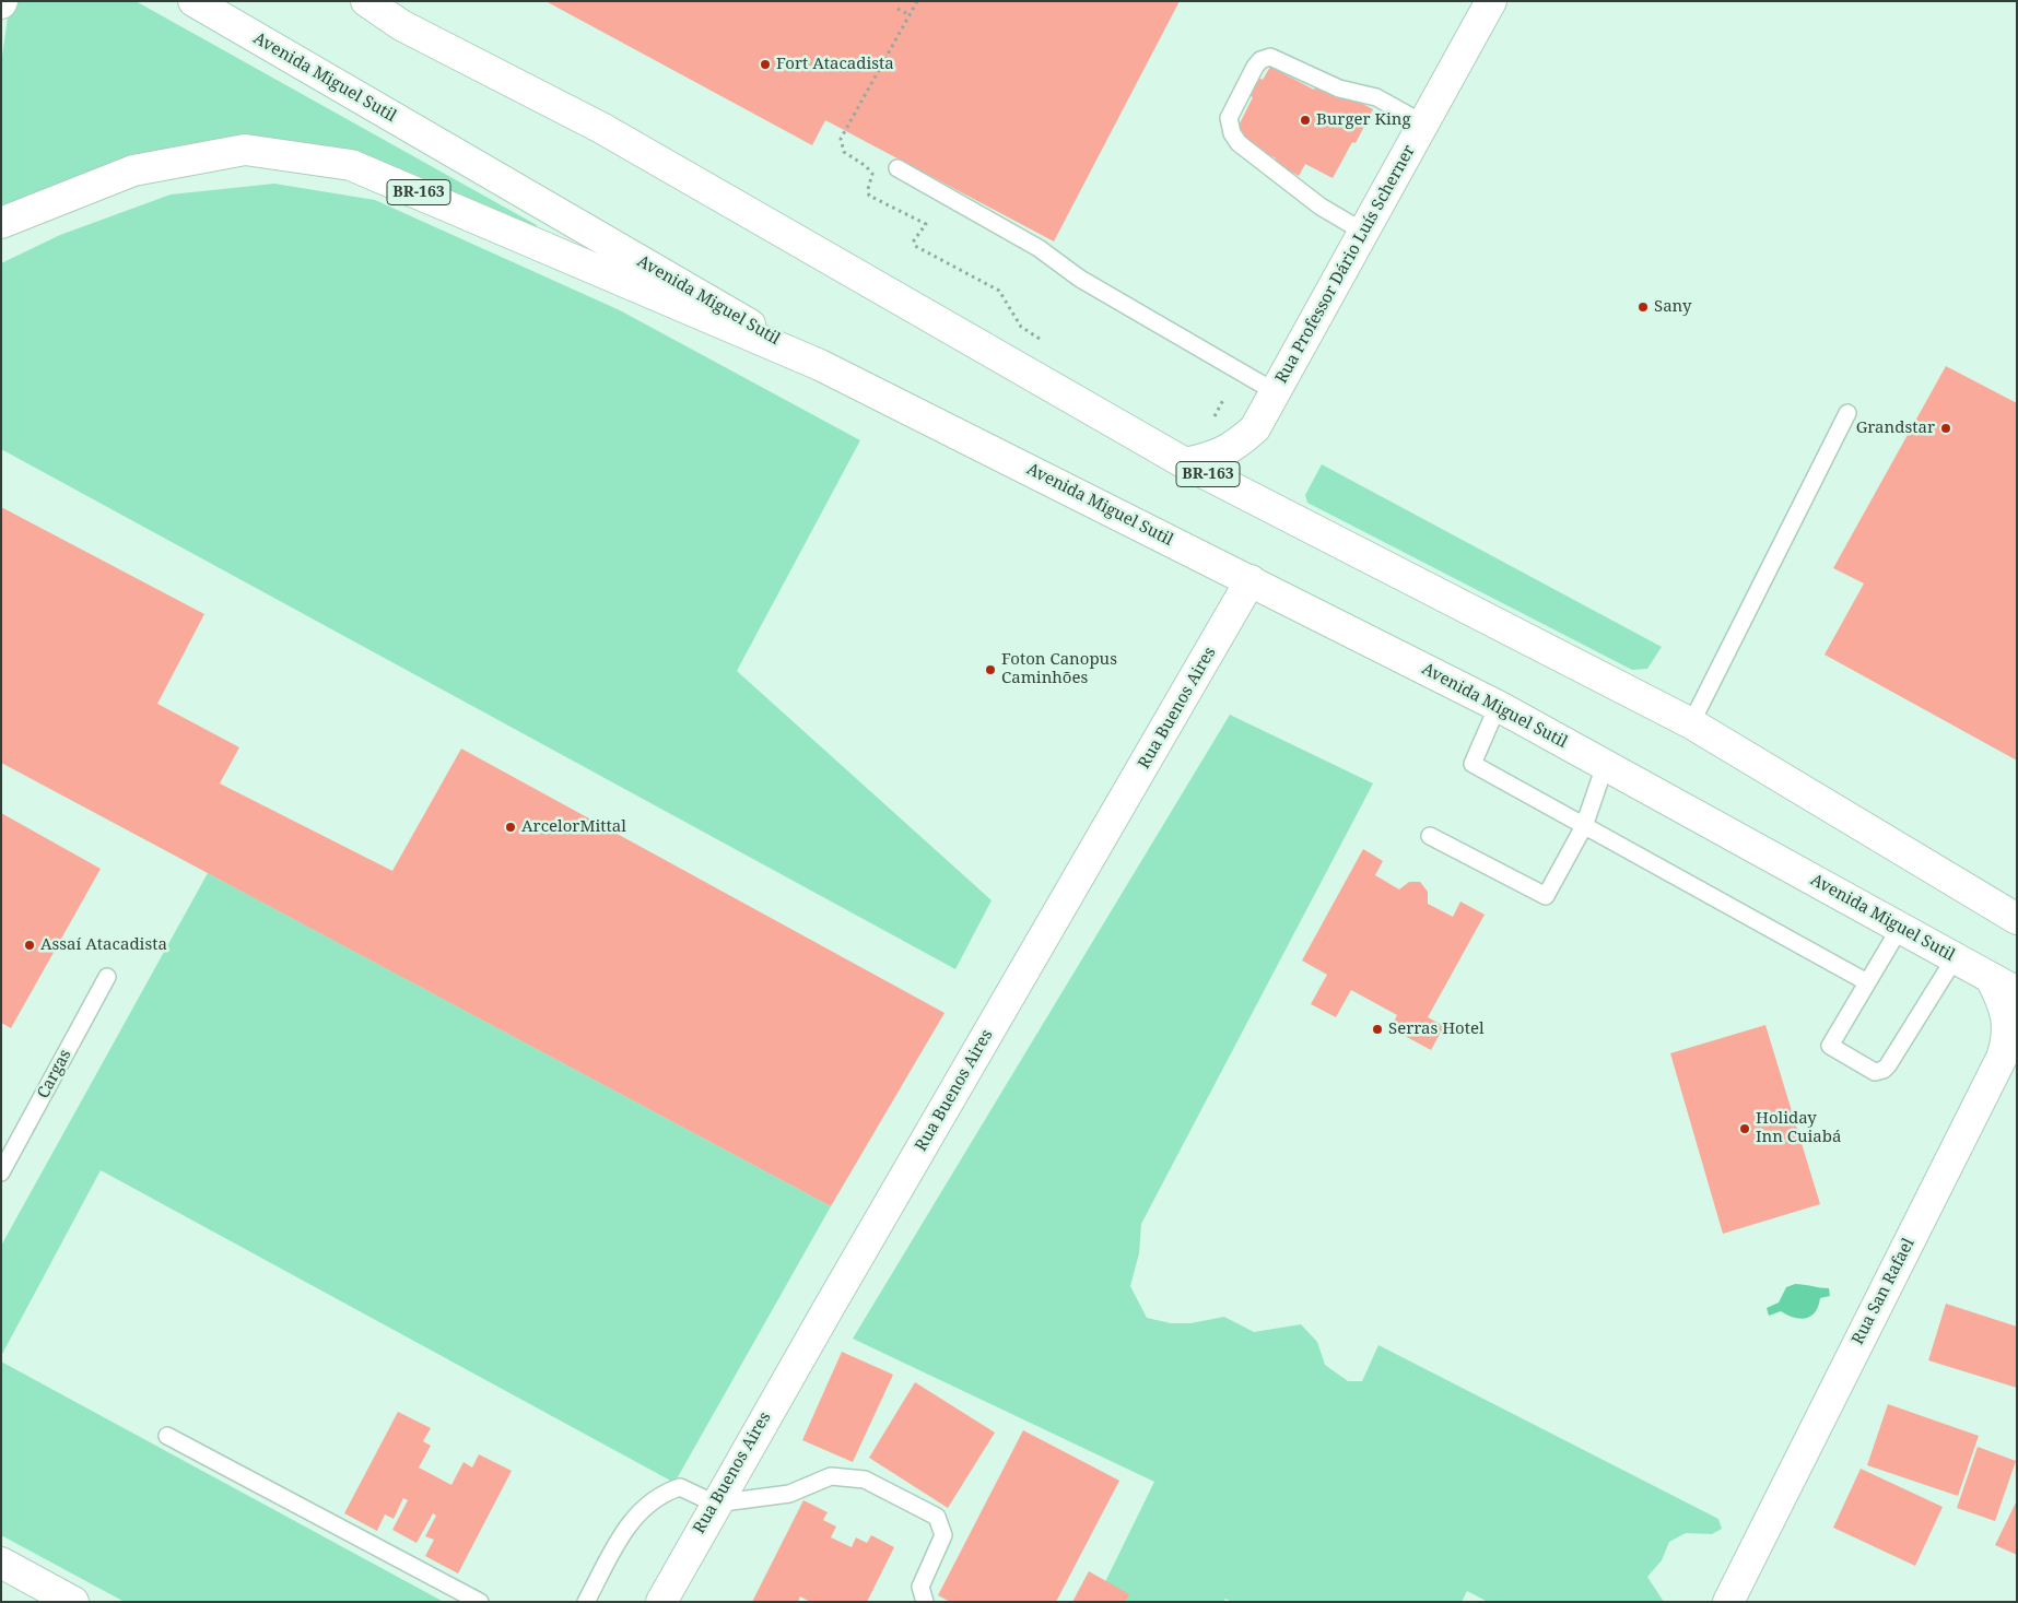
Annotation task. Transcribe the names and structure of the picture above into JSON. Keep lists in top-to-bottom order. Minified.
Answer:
{"streets":{"main road":["Avenida Miguel Sutil","BR-163","Rua Professor Dário Luís Scherner","Rua Buenos Aires","Rua San Rafael"],"lane":["Cargas"]},"crossings":[["Avenida Miguel Sutil","BR-163"],["Avenida Miguel Sutil","Rua Buenos Aires"],["Avenida Miguel Sutil","Rua San Rafael"],["BR-163","Rua Professor Dário Luís Scherner"]],"places":["Fort Atacadista","Burger King","Sany","Grandstar","Foton Canopus Caminhões","ArcelorMittal","Assaí Atacadista","Serras Hotel","Holiday Inn Cuiabá"]}
